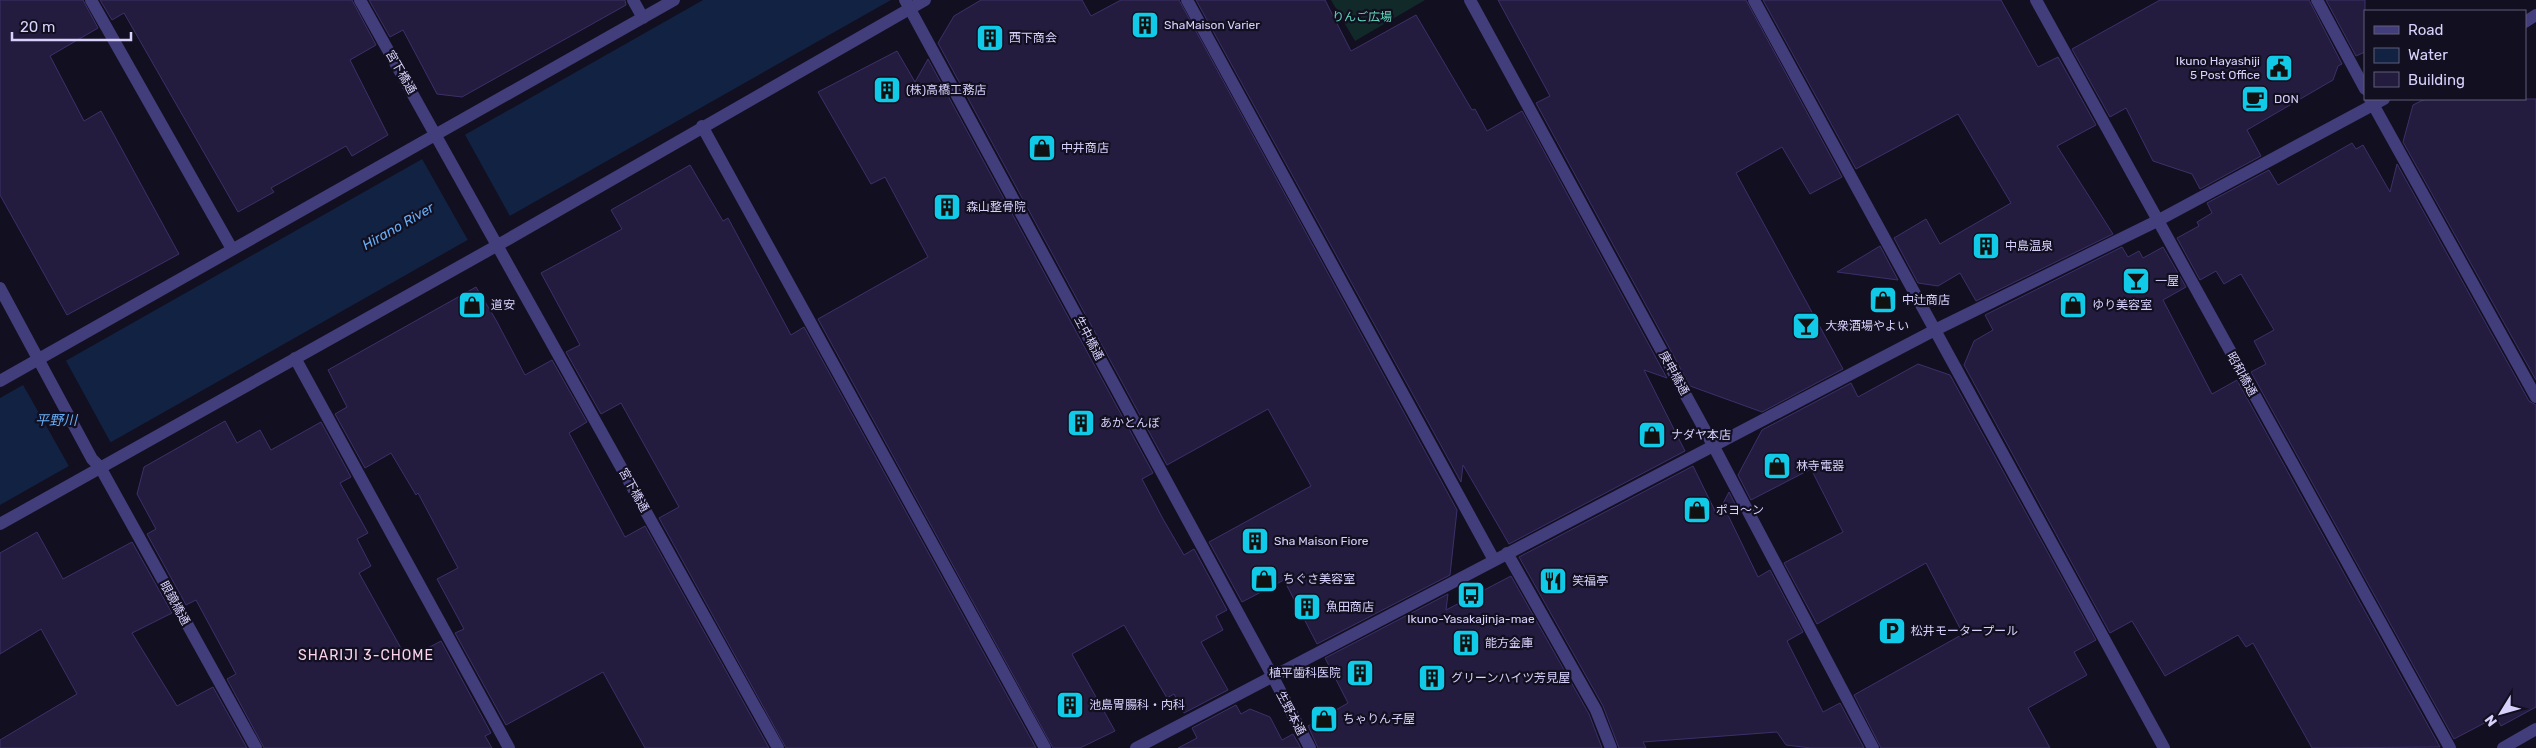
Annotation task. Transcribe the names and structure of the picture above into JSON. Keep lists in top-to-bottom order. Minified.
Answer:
{"streets":{"street":["宮下橋通","生中橋通","庚申橋通","昭和橋通","眼鏡橋通","生野本通"]},"crossings":[["生中橋通","生野本通"]],"districts":["SHARIJI 3-CHOME"],"water":["Hirano River","平野川"],"parks":["りんご広場"],"places":{"building":["ShaMaison Varier","西下商会","(株)高橋工務店","森山整骨院","中島温泉","あかとんぼ","Sha Maison Fiore","魚田商店","能方金庫","植平歯科医院","グリーンハイツ芳見屋","池島胃腸科・内科"],"public building":["Ikuno Hayashiji 5 Post Office"],"cafe":["DON"],"shop":["中井商店","中辻商店","道安","ゆり美容室","ナダヤ本店","林寺電器","ポヨ～ン","ちぐさ美容室","ちゃりん子屋"],"bar":["一屋","大衆酒場やよい"],"restaurant":["笑福亭"],"bus stop":["Ikuno-Yasakajinja-mae"],"parking":["松井モータープール"]},"legend":["Road","Water","Building"],"scale_bar":"20 m","north":"bottom left"}
